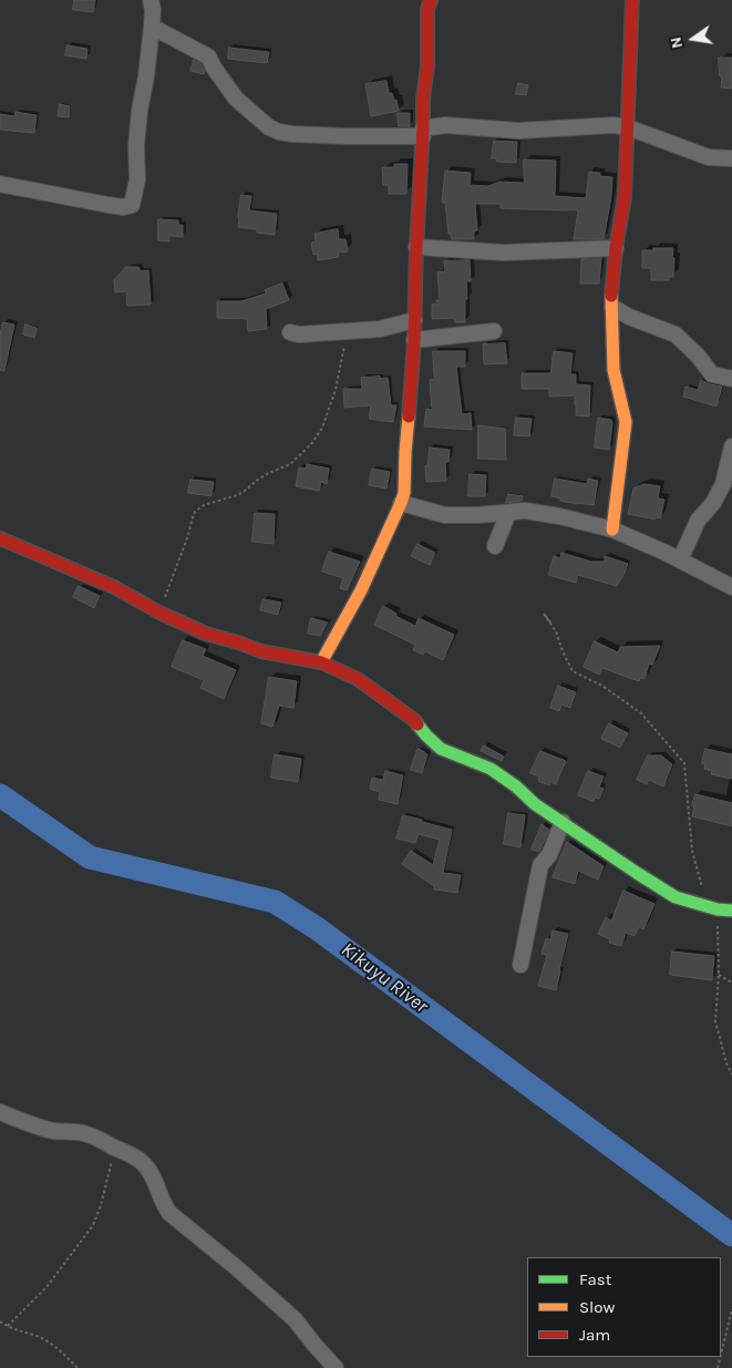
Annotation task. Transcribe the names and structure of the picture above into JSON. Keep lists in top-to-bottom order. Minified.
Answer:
{"water":["Kikuyu River"],"legend":["Fast","Slow","Jam"],"north":"left"}
